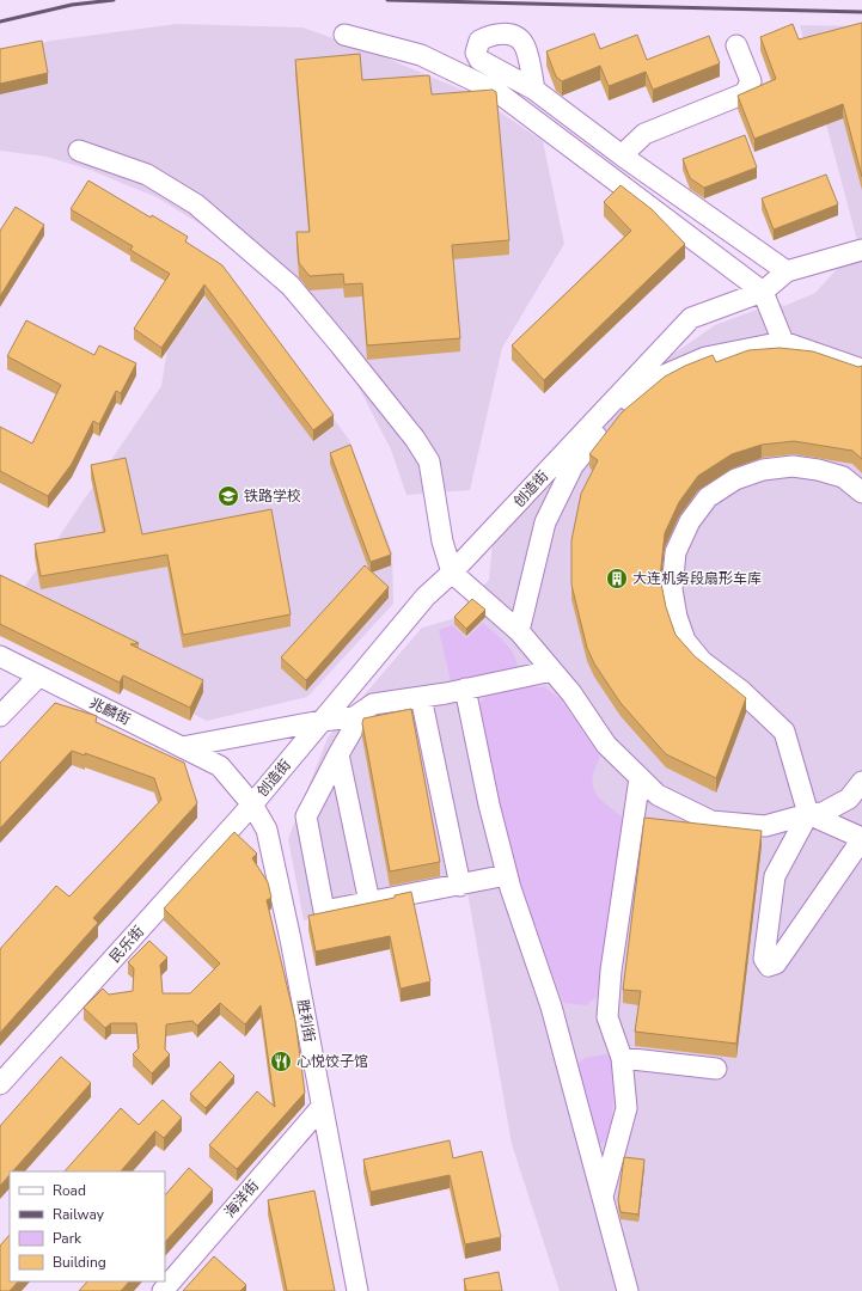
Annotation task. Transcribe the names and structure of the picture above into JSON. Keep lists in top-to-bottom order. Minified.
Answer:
{"streets":{"street":["创造街","兆麟街","民乐街","胜利街","海洋街"]},"crossings":[["创造街","民乐街"],["创造街","胜利街"],["兆麟街","胜利街"],["民乐街","胜利街"],["胜利街","海洋街"]],"places":{"school or university":["铁路学校"],"building":["大连机务段扇形车库"],"restaurant":["心悦饺子馆"]},"legend":["Road","Railway","Park","Building"]}
